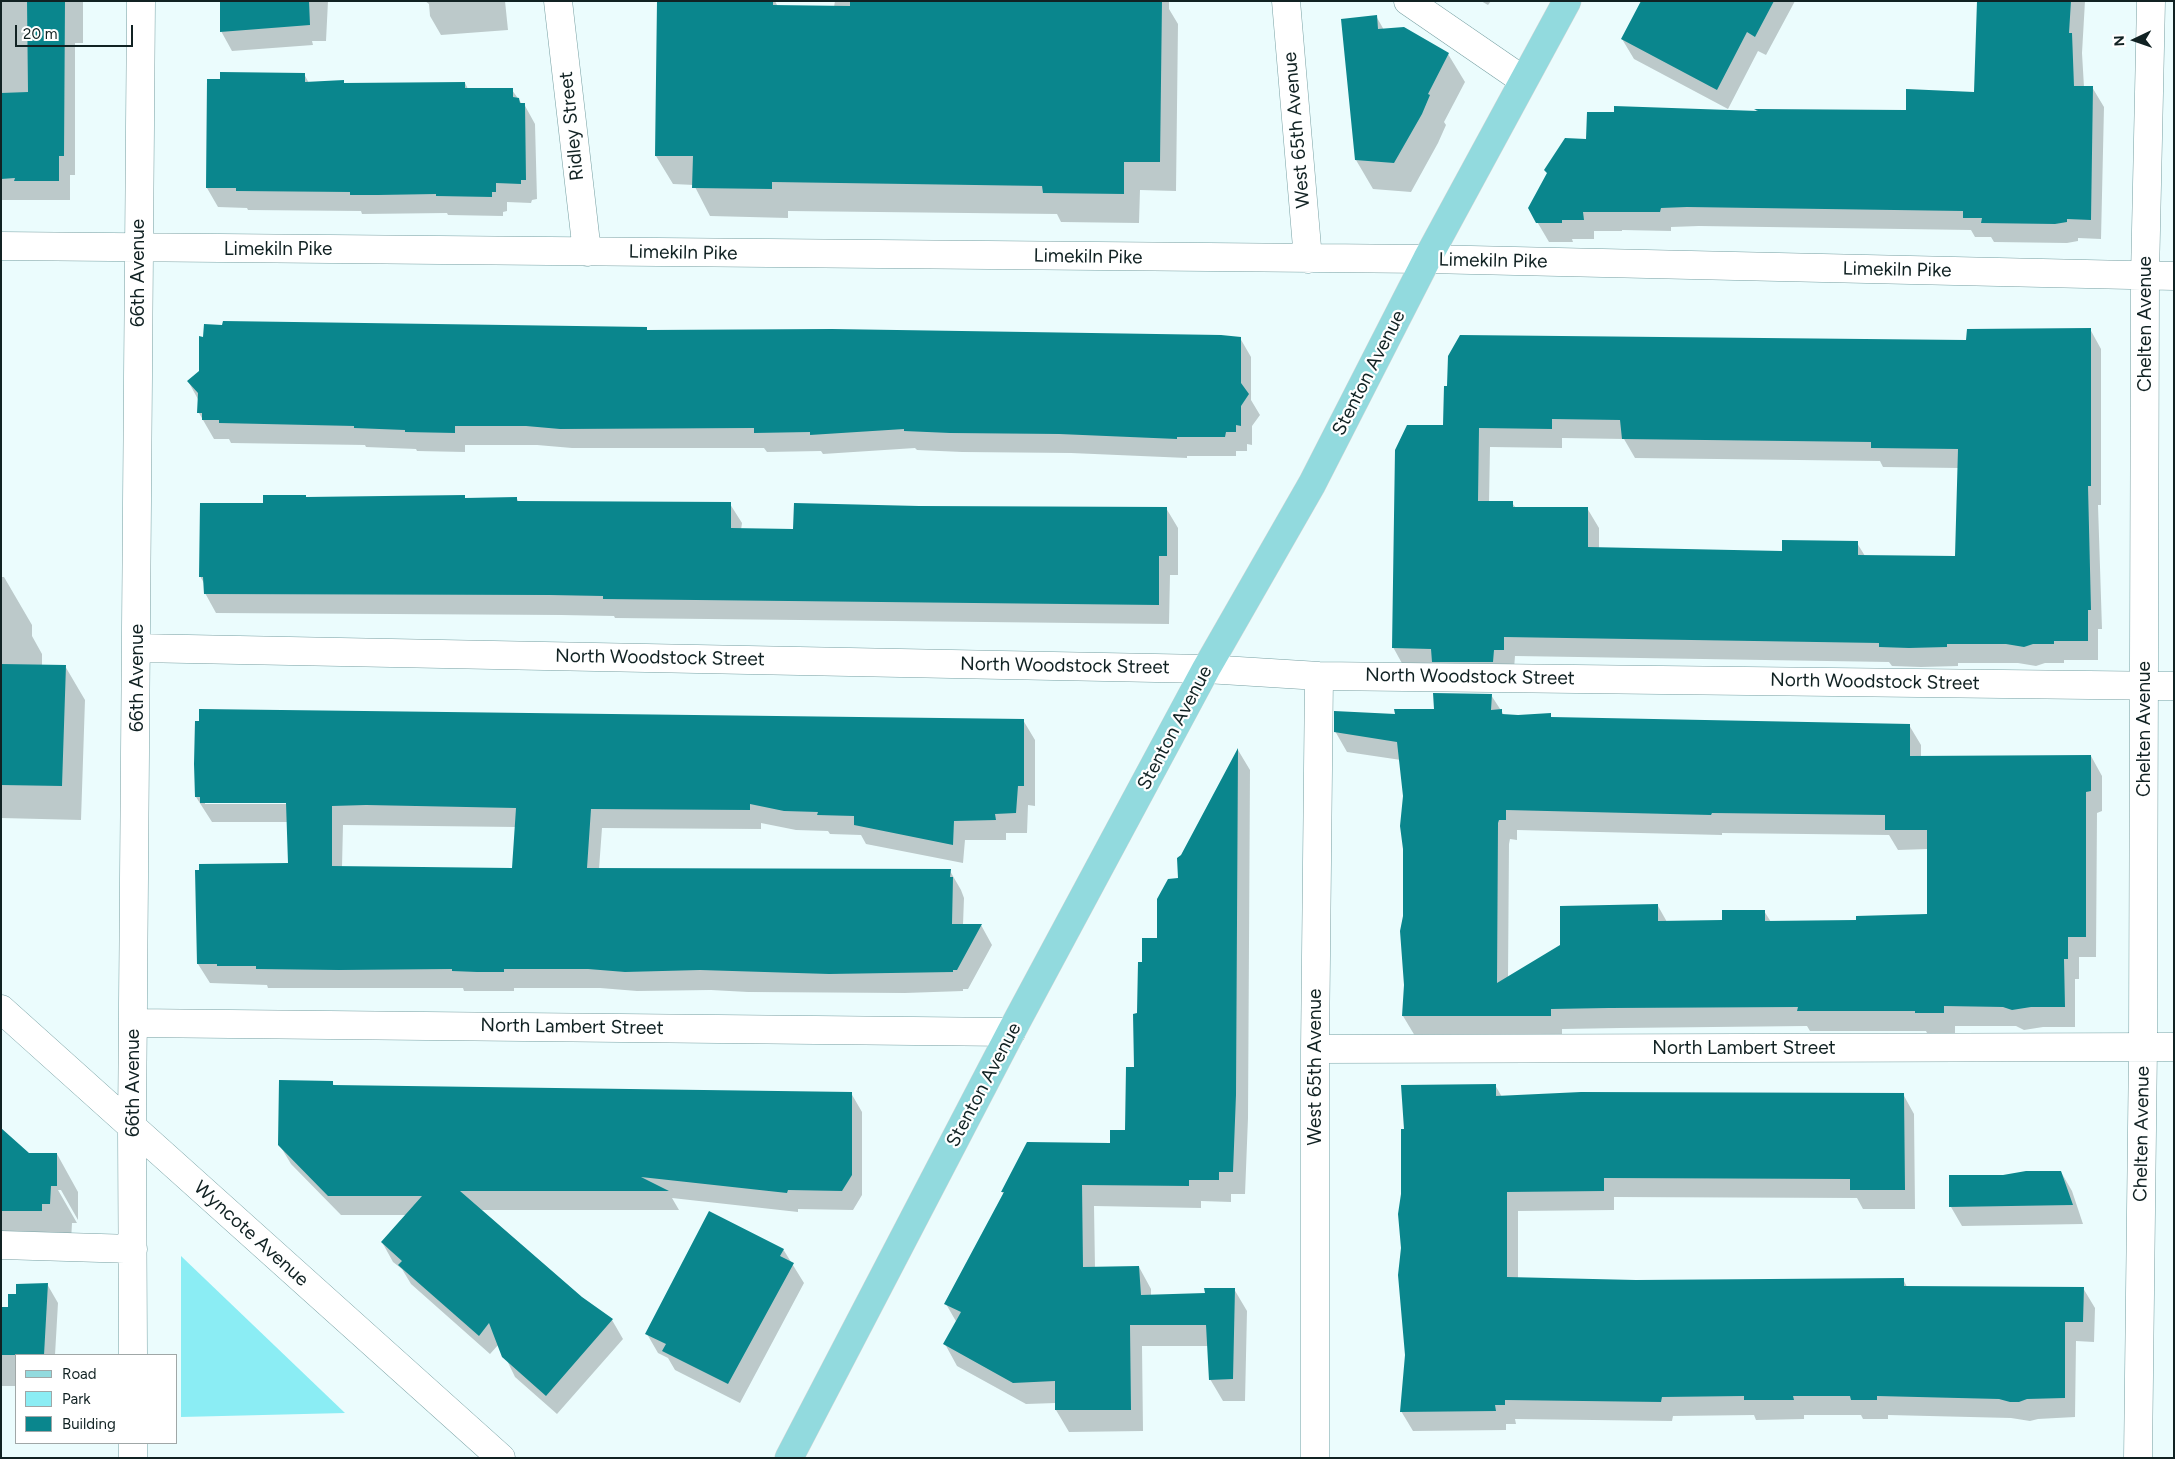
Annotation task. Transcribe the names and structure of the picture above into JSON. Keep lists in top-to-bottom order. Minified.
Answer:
{"streets":{"main road":["Stenton Avenue"],"street":["Ridley Street","West 65th Avenue","Limekiln Pike","66th Avenue","Chelten Avenue","North Woodstock Street","North Lambert Street","Wyncote Avenue"]},"crossings":[["Ridley Street","Limekiln Pike"],["West 65th Avenue","Limekiln Pike"],["West 65th Avenue","North Woodstock Street"],["West 65th Avenue","North Lambert Street"],["Limekiln Pike","66th Avenue"],["Limekiln Pike","Chelten Avenue"],["Limekiln Pike","Stenton Avenue"],["66th Avenue","North Woodstock Street"],["66th Avenue","North Lambert Street"],["66th Avenue","Wyncote Avenue"],["Chelten Avenue","North Woodstock Street"],["Chelten Avenue","North Lambert Street"],["Stenton Avenue","North Woodstock Street"],["Stenton Avenue","North Lambert Street"]],"legend":["Road","Park","Building"],"scale_bar":"20 m","north":"left"}
